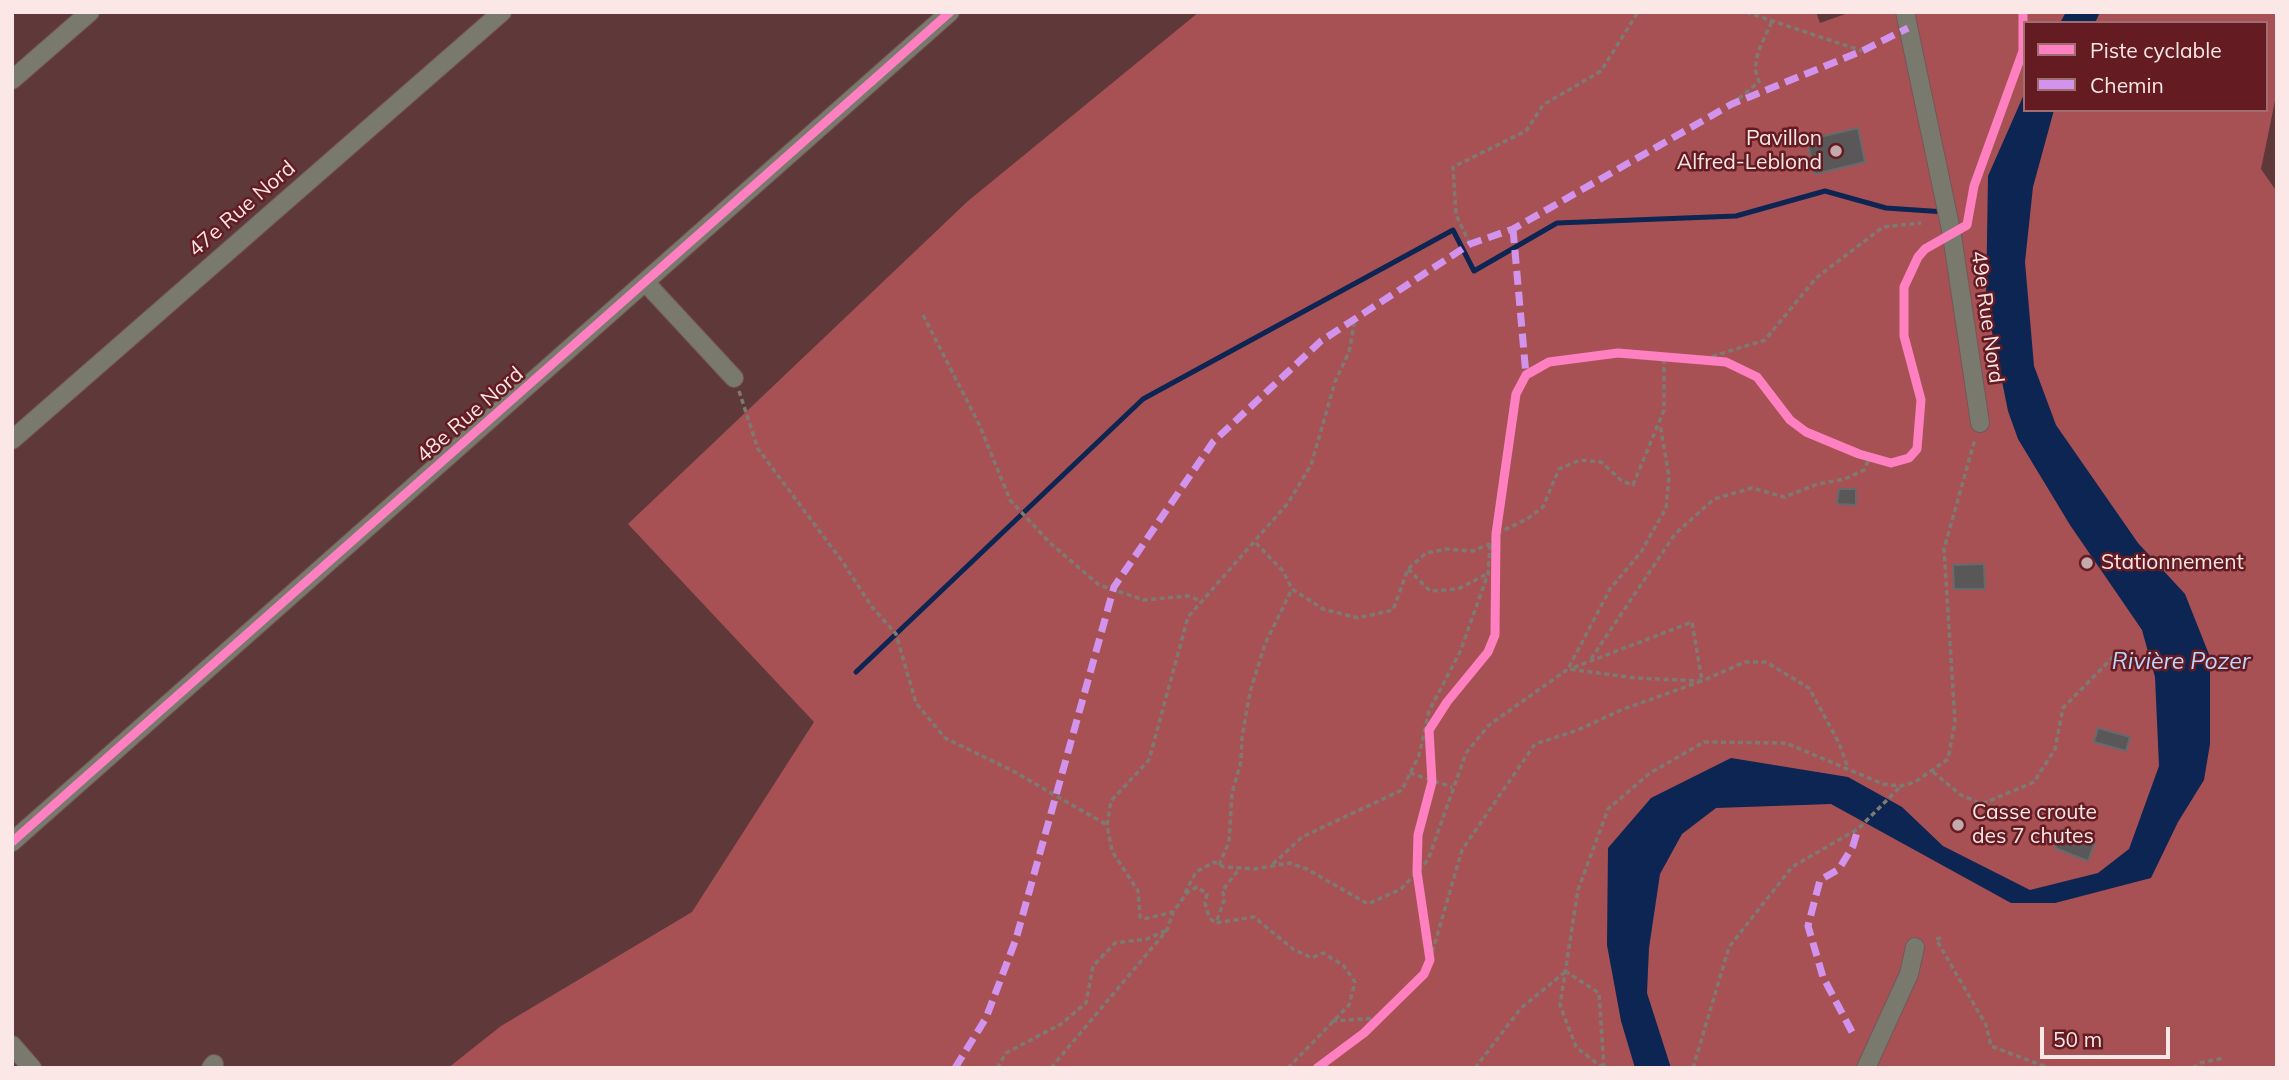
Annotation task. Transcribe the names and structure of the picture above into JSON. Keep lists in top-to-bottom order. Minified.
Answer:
{"streets":{"street":["47e Rue Nord","49e Rue Nord","48e Rue Nord"]},"water":["Rivière Pozer"],"places":["Pavillon Alfred-Leblond","Stationnement","Casse croute des 7 chutes"],"legend":["Piste cyclable","Chemin"],"scale_bar":"50 m"}
